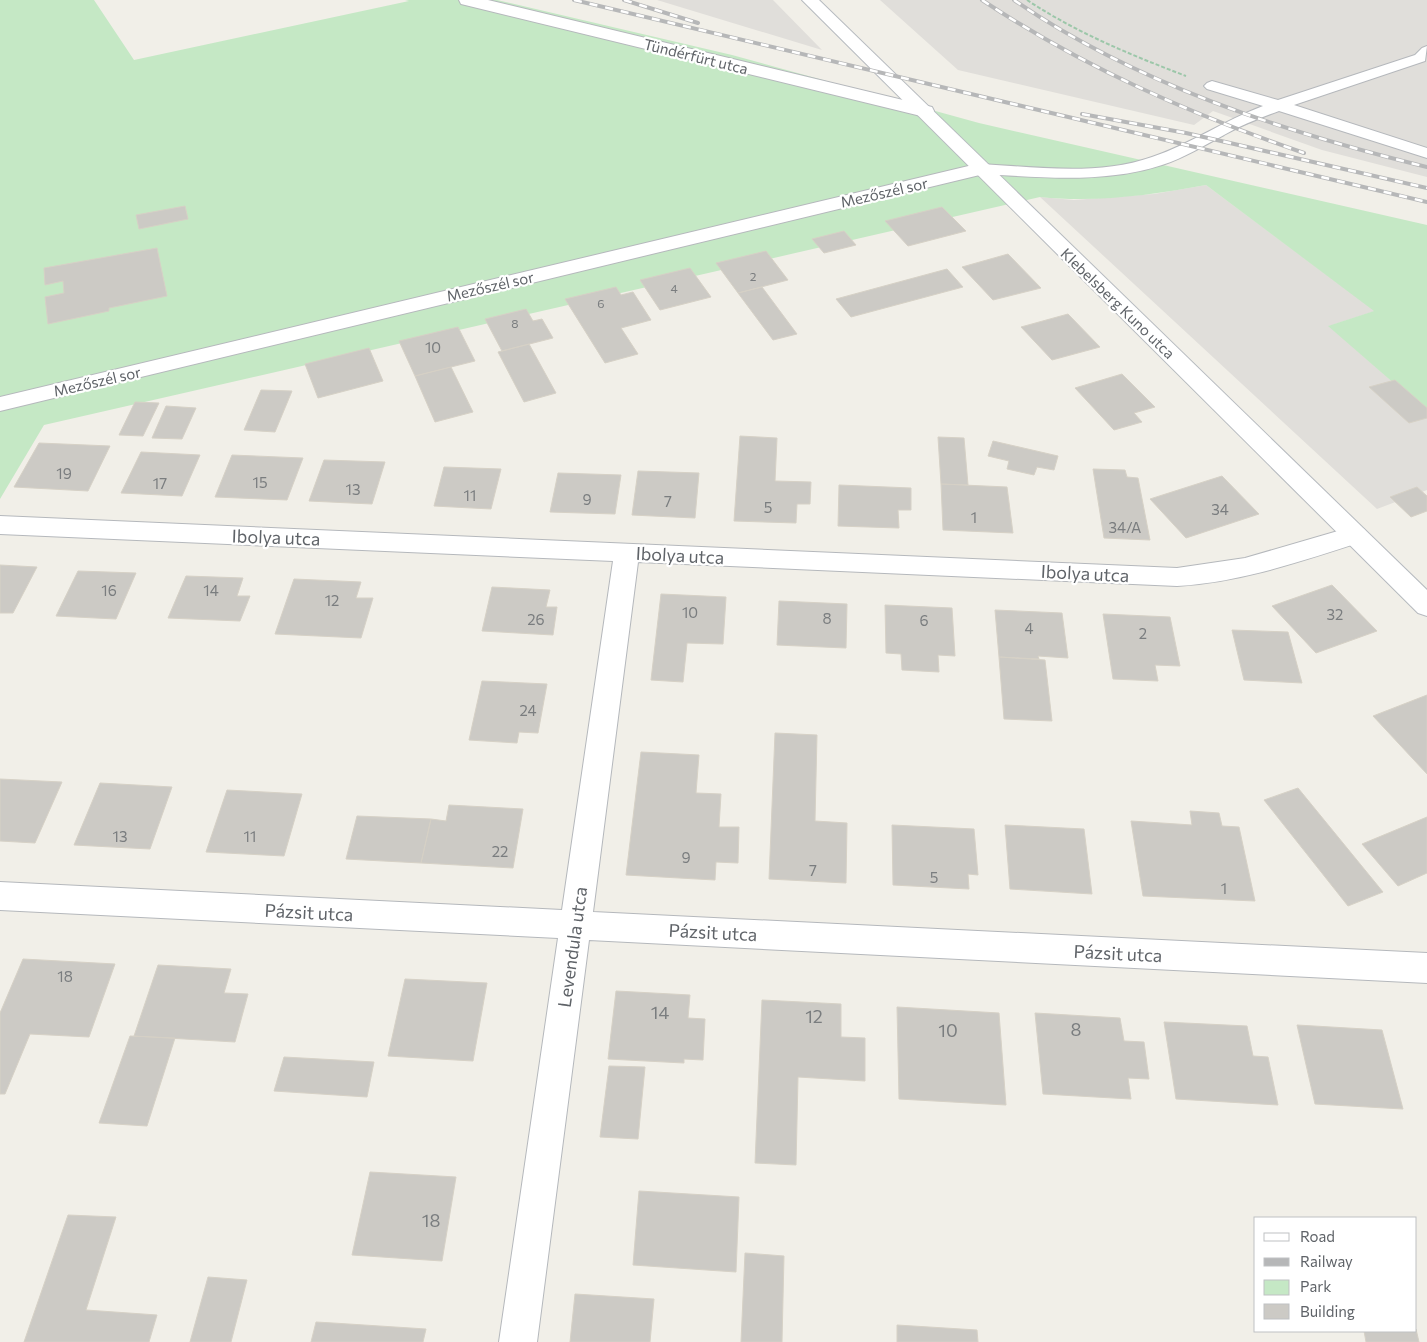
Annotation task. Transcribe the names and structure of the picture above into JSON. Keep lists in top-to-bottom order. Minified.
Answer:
{"streets":{"street":["Tündérfürt utca","Mezőszél sor","Klebelsberg Kuno utca","Ibolya utca","Pázsit utca","Levendula utca"]},"crossings":[["Tündérfürt utca","Klebelsberg Kuno utca"],["Mezőszél sor","Klebelsberg Kuno utca"],["Klebelsberg Kuno utca","Ibolya utca"],["Ibolya utca","Levendula utca"],["Pázsit utca","Levendula utca"]],"house_numbers":["2","4","6","8","10","19","15","17","13","11","9","7","5","34","1","34/A","16","14","12","10","32","8","26","6","4","2","24","13","11","22","9","7","5","1","18","14","12","8","10","18"],"legend":["Road","Railway","Park","Building"]}
